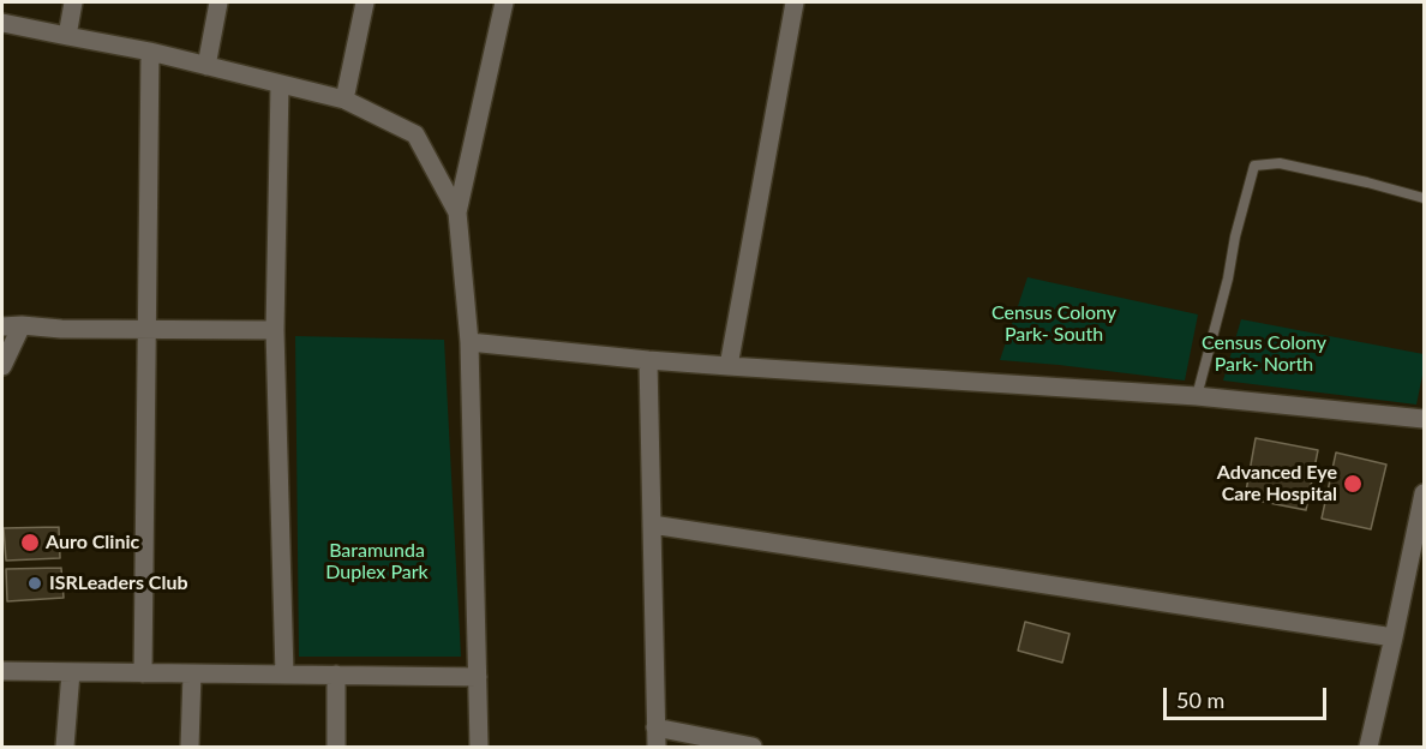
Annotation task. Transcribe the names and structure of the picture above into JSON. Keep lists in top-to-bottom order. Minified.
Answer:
{"parks":["Census Colony Park- South","Census Colony Park- North","Baramunda Duplex Park"],"places":["Advanced Eye Care Hospital","Auro Clinic","ISRLeaders Club"],"scale_bar":"50 m"}
